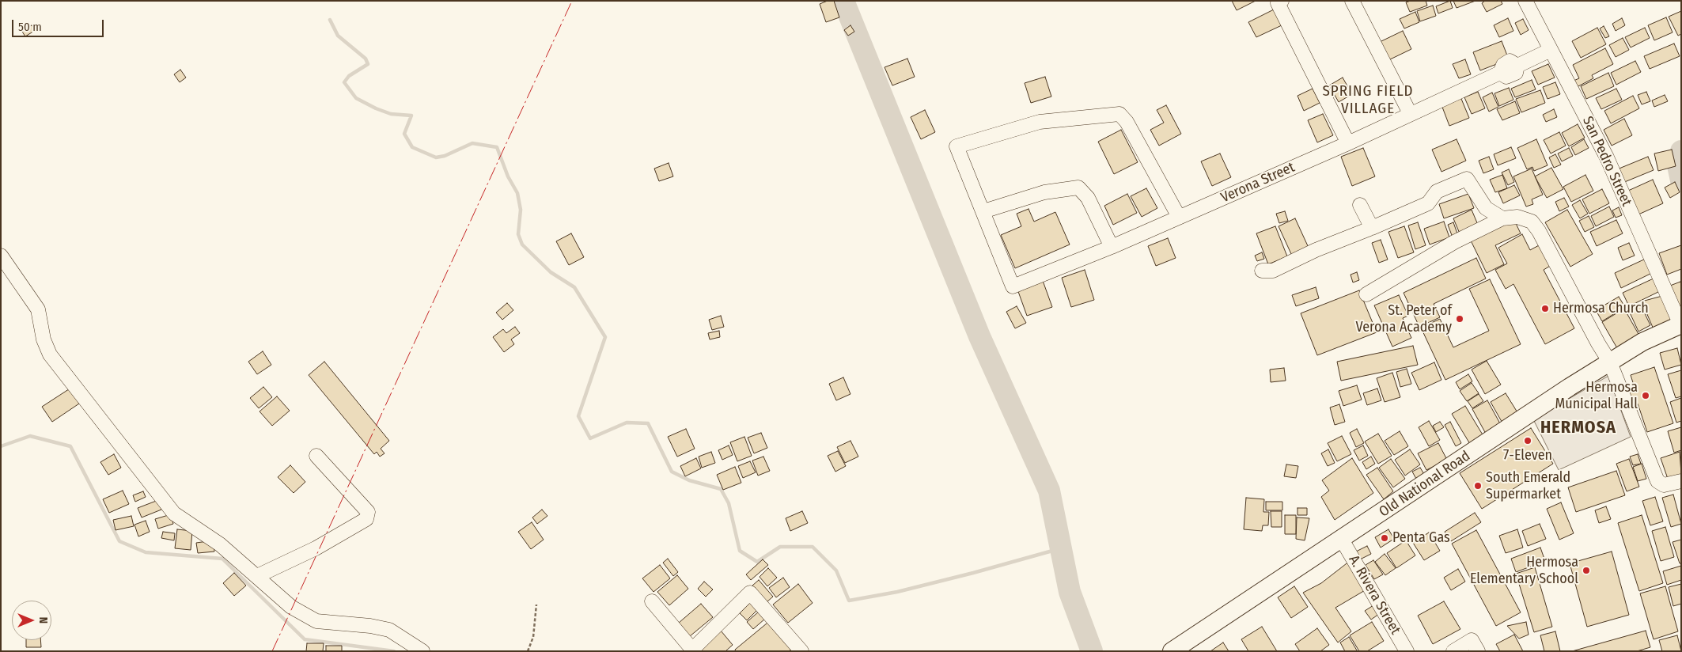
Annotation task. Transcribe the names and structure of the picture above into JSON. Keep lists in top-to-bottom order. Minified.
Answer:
{"streets":{"main road":["Old National Road"],"street":["San Pedro Street","Verona Street","A. Rivera Street"]},"crossings":[["San Pedro Street","Verona Street"],["San Pedro Street","Old National Road"],["Old National Road","A. Rivera Street"]],"districts":["SPRING FIELD VILLAGE","HERMOSA"],"places":["Hermosa Church","St. Peter of Verona Academy","Hermosa Municipal Hall","7-Eleven","South Emerald Supermarket","Penta Gas","Hermosa Elementary School"],"scale_bar":"50 m","north":"right"}
